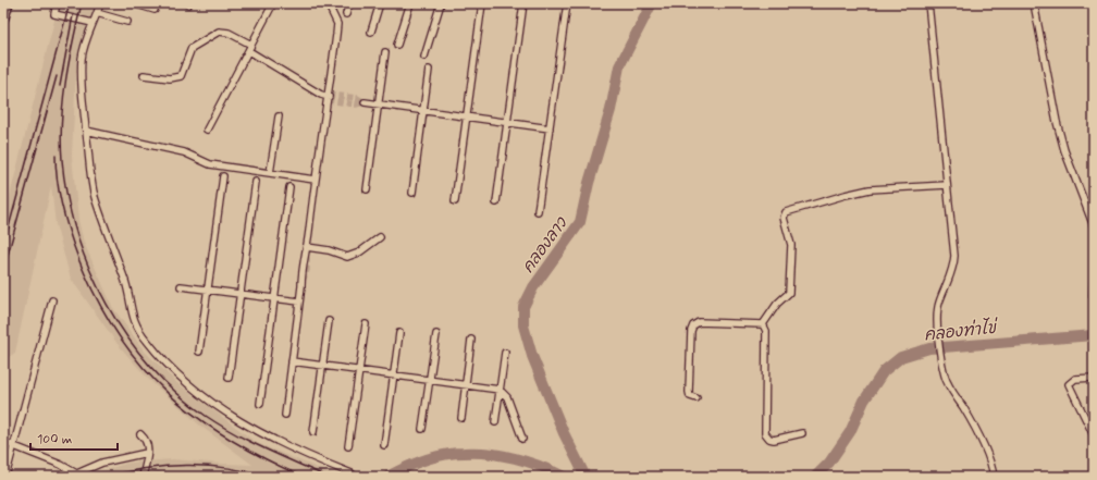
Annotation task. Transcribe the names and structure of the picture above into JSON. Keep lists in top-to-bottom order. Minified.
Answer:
{"water":["คลองลาว","คลองท่าไข่"],"scale_bar":"100 m"}
